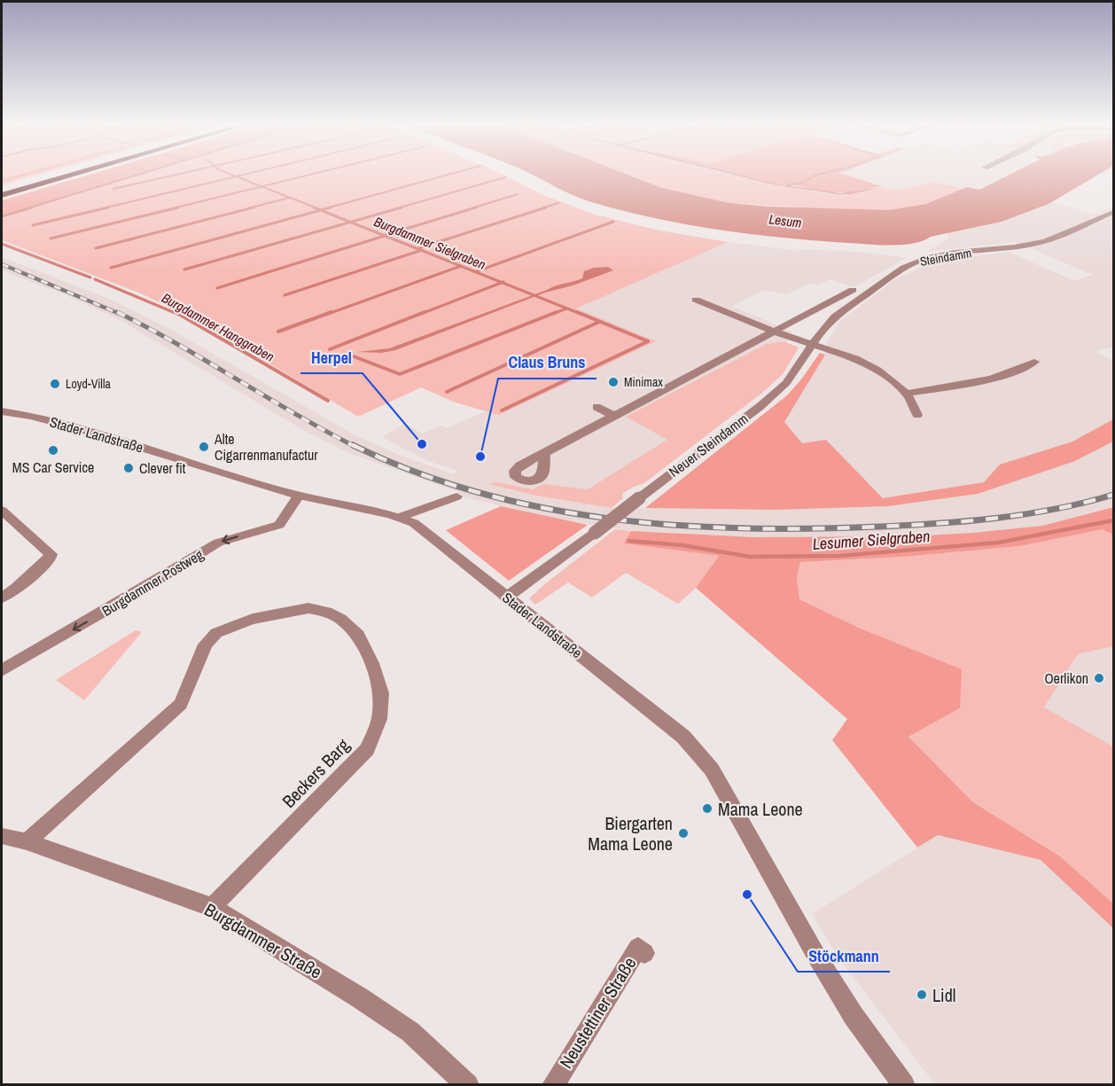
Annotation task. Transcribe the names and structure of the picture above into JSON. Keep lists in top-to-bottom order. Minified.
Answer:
{"streets":{"street":["Steindamm","Stader Landstraße","Neuer Steindamm","Burgdammer Postweg","Beckers Barg","Burgdammer Straße","Neustettiner Straße"]},"crossings":[["Steindamm","Neuer Steindamm"],["Stader Landstraße","Neuer Steindamm"],["Stader Landstraße","Burgdammer Postweg"],["Beckers Barg","Burgdammer Straße"]],"one_way":["Burgdammer Postweg"],"water":["Lesum","Burgdammer Sielgraben","Burgdammer Hanggraben","Lesumer Sielgraben"],"places":["Minimax","Loyd-Villa","Herpel","Alte Cigarrenmanufactur","MS Car Service","Claus Bruns","Clever fit","Oerlikon","Mama Leone","Biergarten Mama Leone","Stöckmann","Lidl"]}
